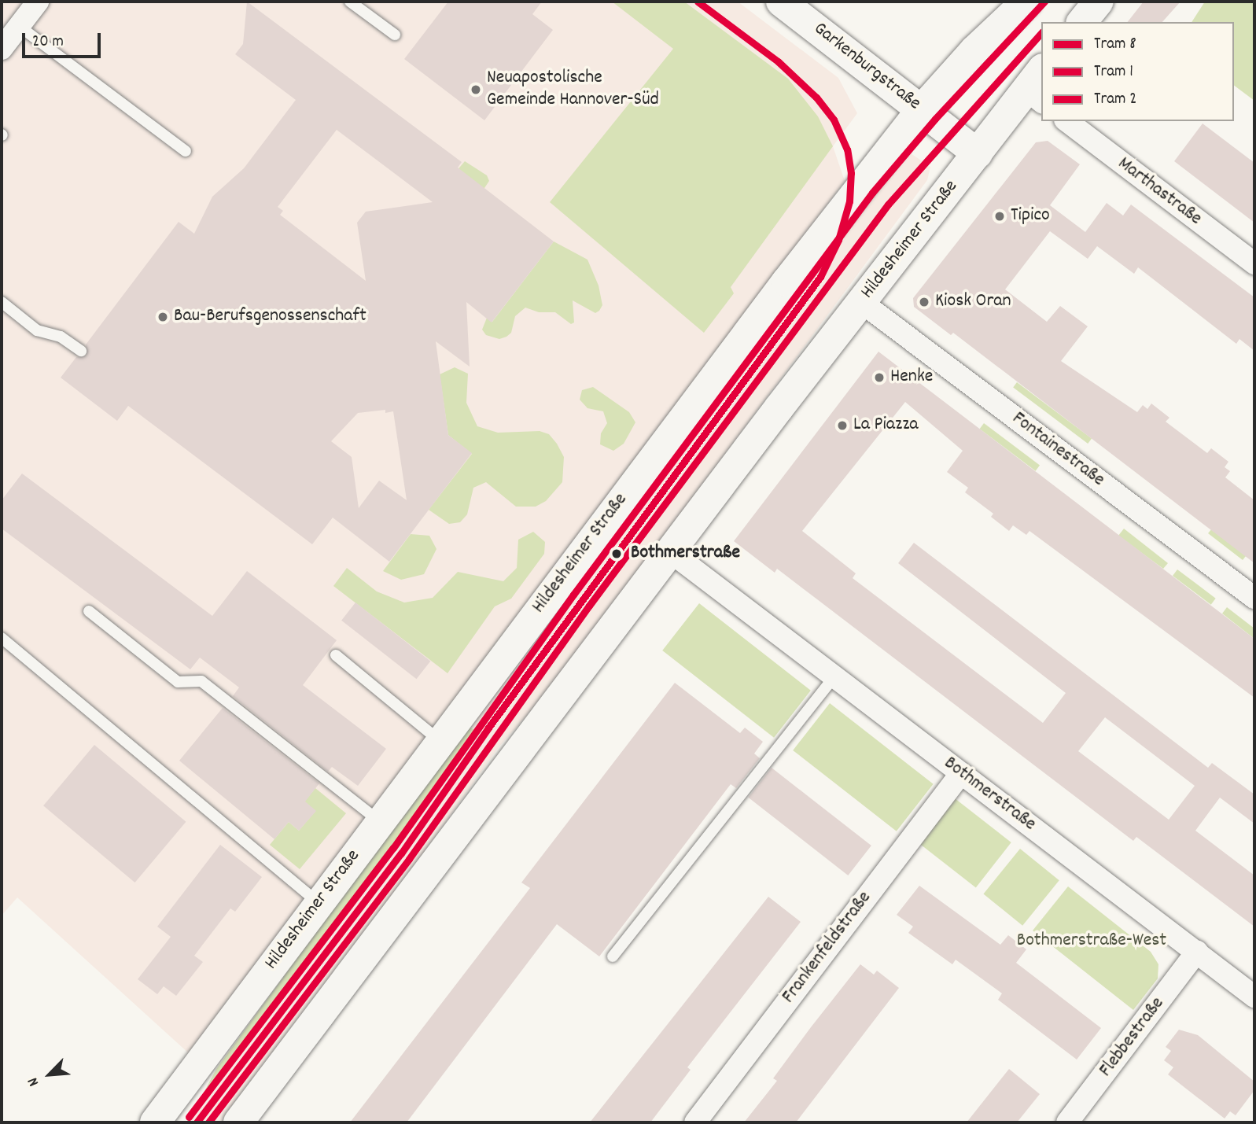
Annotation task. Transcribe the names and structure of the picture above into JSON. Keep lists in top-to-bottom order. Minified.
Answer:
{"streets":{"main road":["Garkenburgstraße","Hildesheimer Straße"],"street":["Marthastraße","Fontainestraße","Bothmerstraße","Frankenfeldstraße","Flebbestraße"]},"crossings":[["Garkenburgstraße","Hildesheimer Straße"],["Hildesheimer Straße","Fontainestraße"],["Hildesheimer Straße","Bothmerstraße"],["Bothmerstraße","Frankenfeldstraße"],["Bothmerstraße","Flebbestraße"]],"parks":["Bothmerstraße-West"],"places":["Neuapostolische Gemeinde Hannover-Süd","Tipico","Kiosk Oran","Bau-Berufsgenossenschaft","Henke","La Piazza","Bothmerstraße"],"lines":["tram line 8","tram line 2","tram line 1"],"legend":["Tram 8","Tram 1","Tram 2"],"scale_bar":"20 m","north":"bottom left"}
